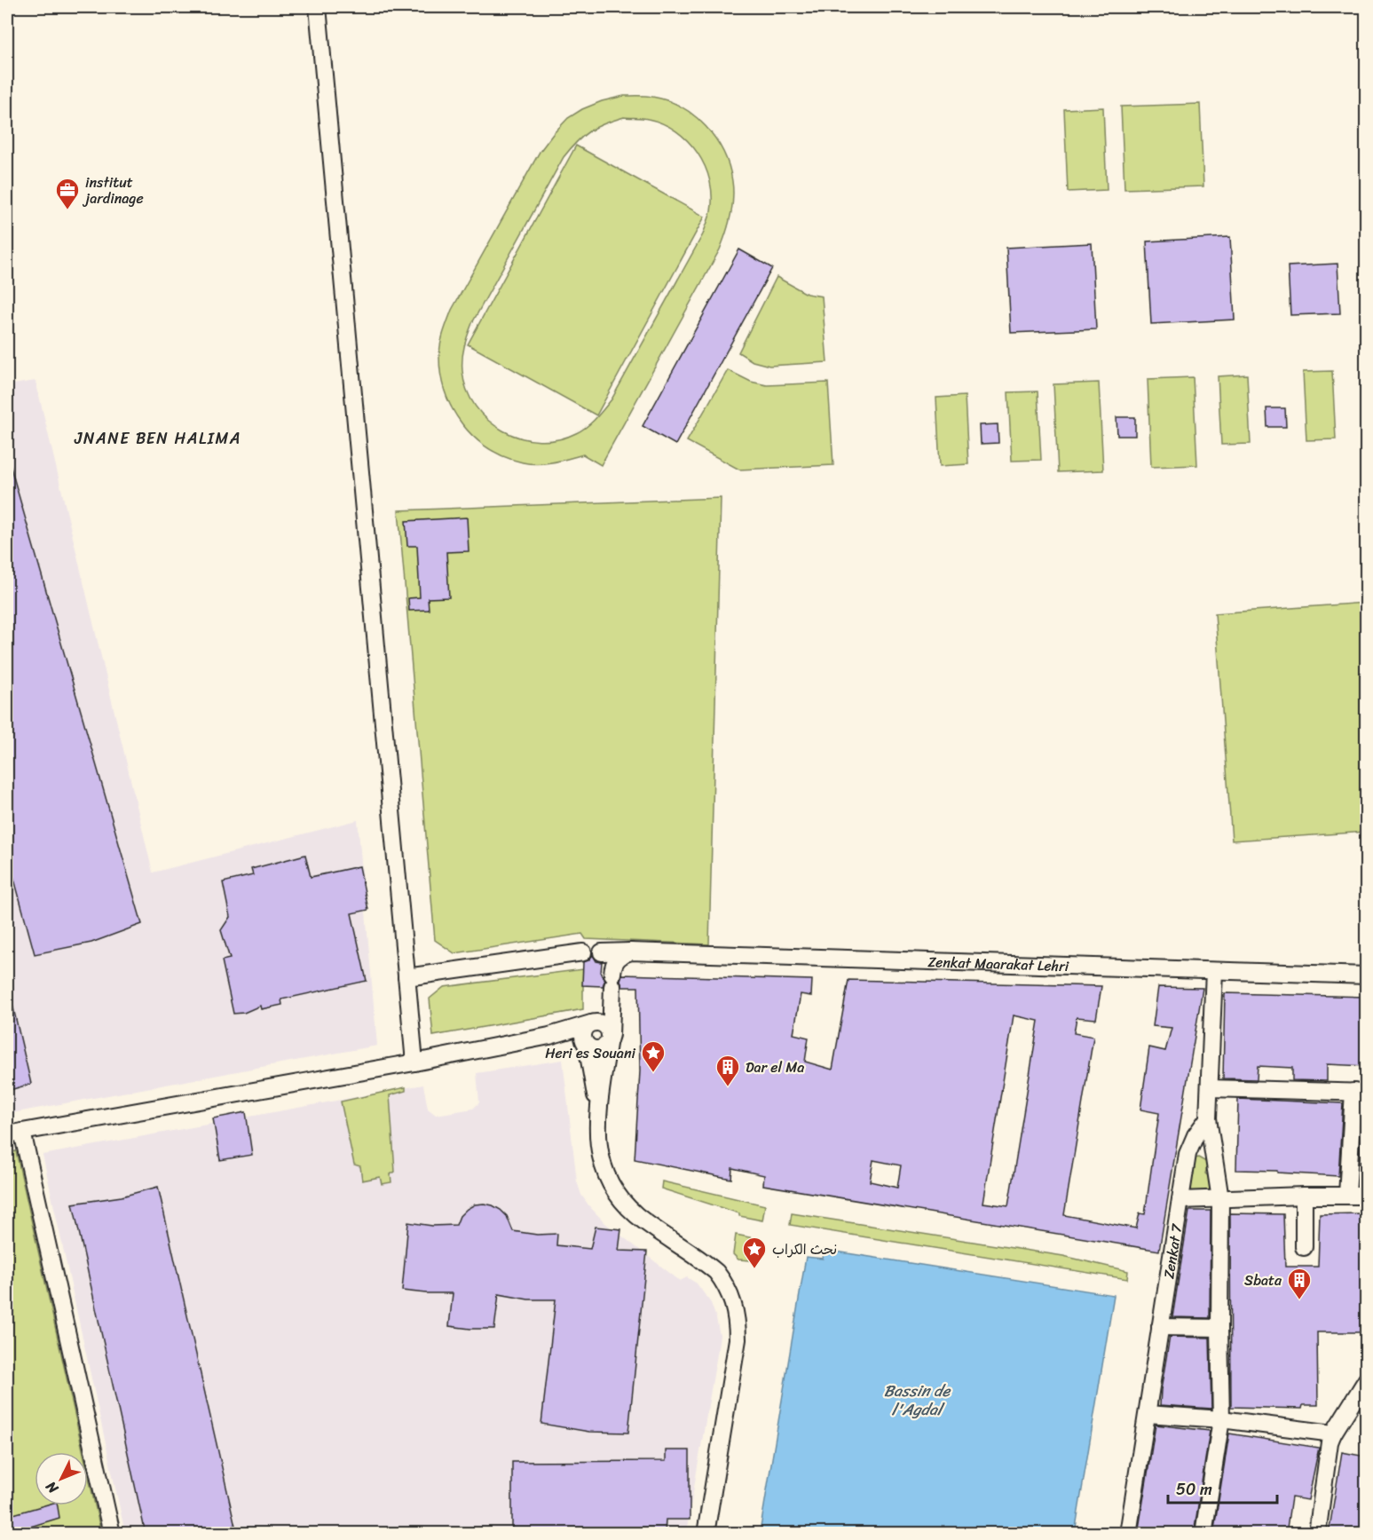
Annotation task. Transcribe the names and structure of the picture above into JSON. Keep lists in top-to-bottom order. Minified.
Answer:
{"streets":{"street":["Zenkat Maarakat Lehri","Zenkat 7"]},"districts":["JNANE BEN HALIMA"],"water":["Bassin de l'Agdal"],"places":{"office":["institut jardinage"],"place":["Heri es Souani","نحث الكراب"],"building":["Dar el Ma","Sbata"]},"scale_bar":"50 m","north":"bottom left"}
